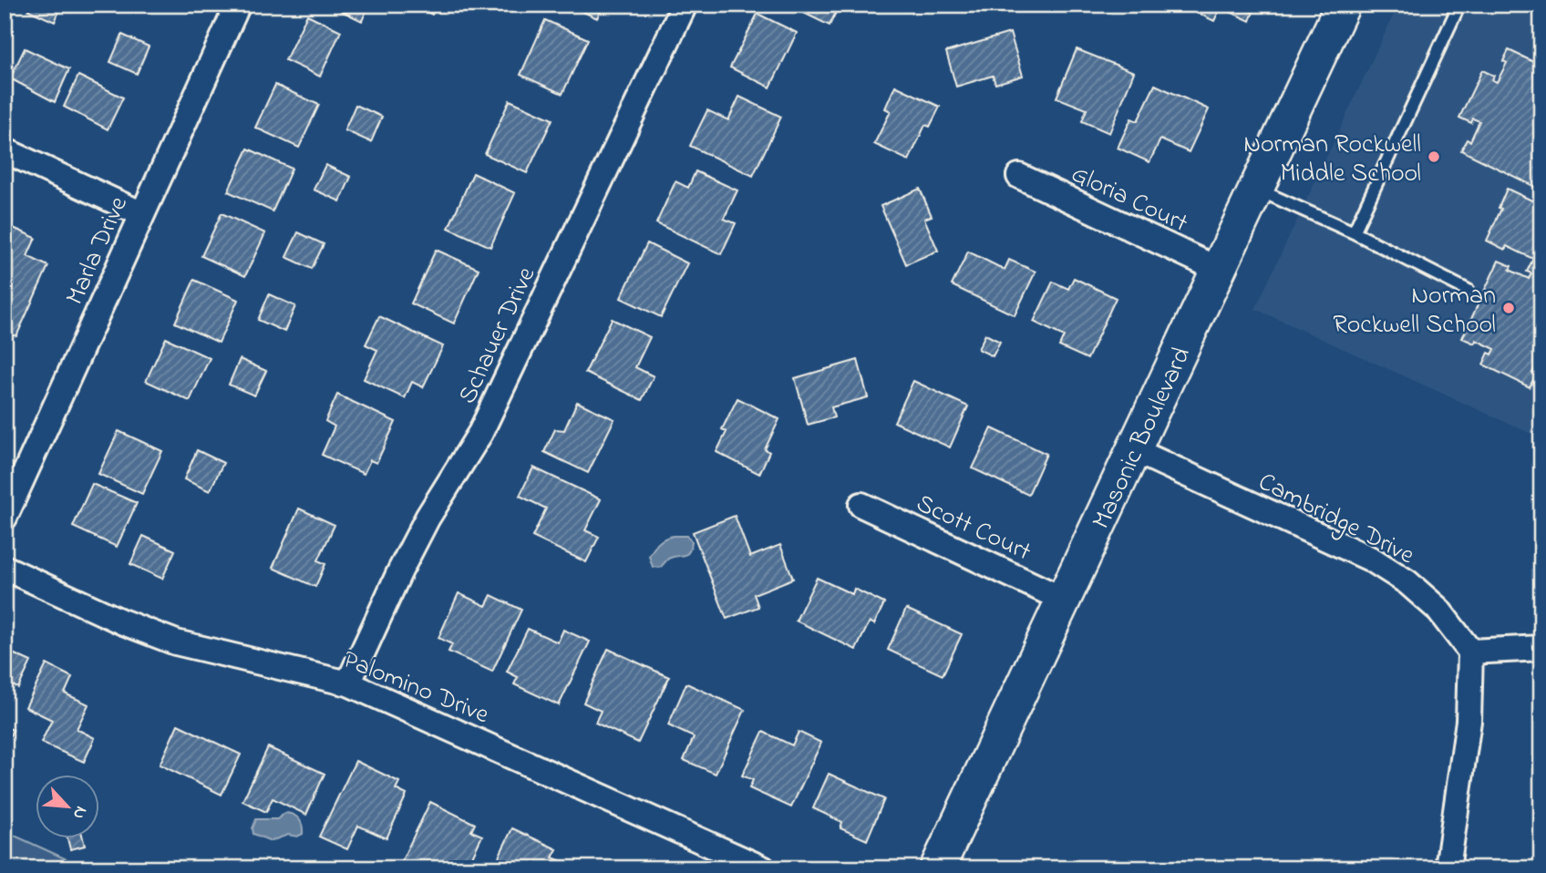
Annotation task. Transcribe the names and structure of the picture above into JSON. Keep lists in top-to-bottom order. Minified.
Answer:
{"streets":{"street":["Gloria Court","Marla Drive","Schauer Drive","Masonic Boulevard","Cambridge Drive","Scott Court","Palomino Drive"]},"crossings":[["Gloria Court","Masonic Boulevard"],["Schauer Drive","Palomino Drive"],["Masonic Boulevard","Cambridge Drive"],["Masonic Boulevard","Scott Court"]],"places":["Norman Rockwell Middle School","Norman Rockwell School"],"north":"bottom right"}
